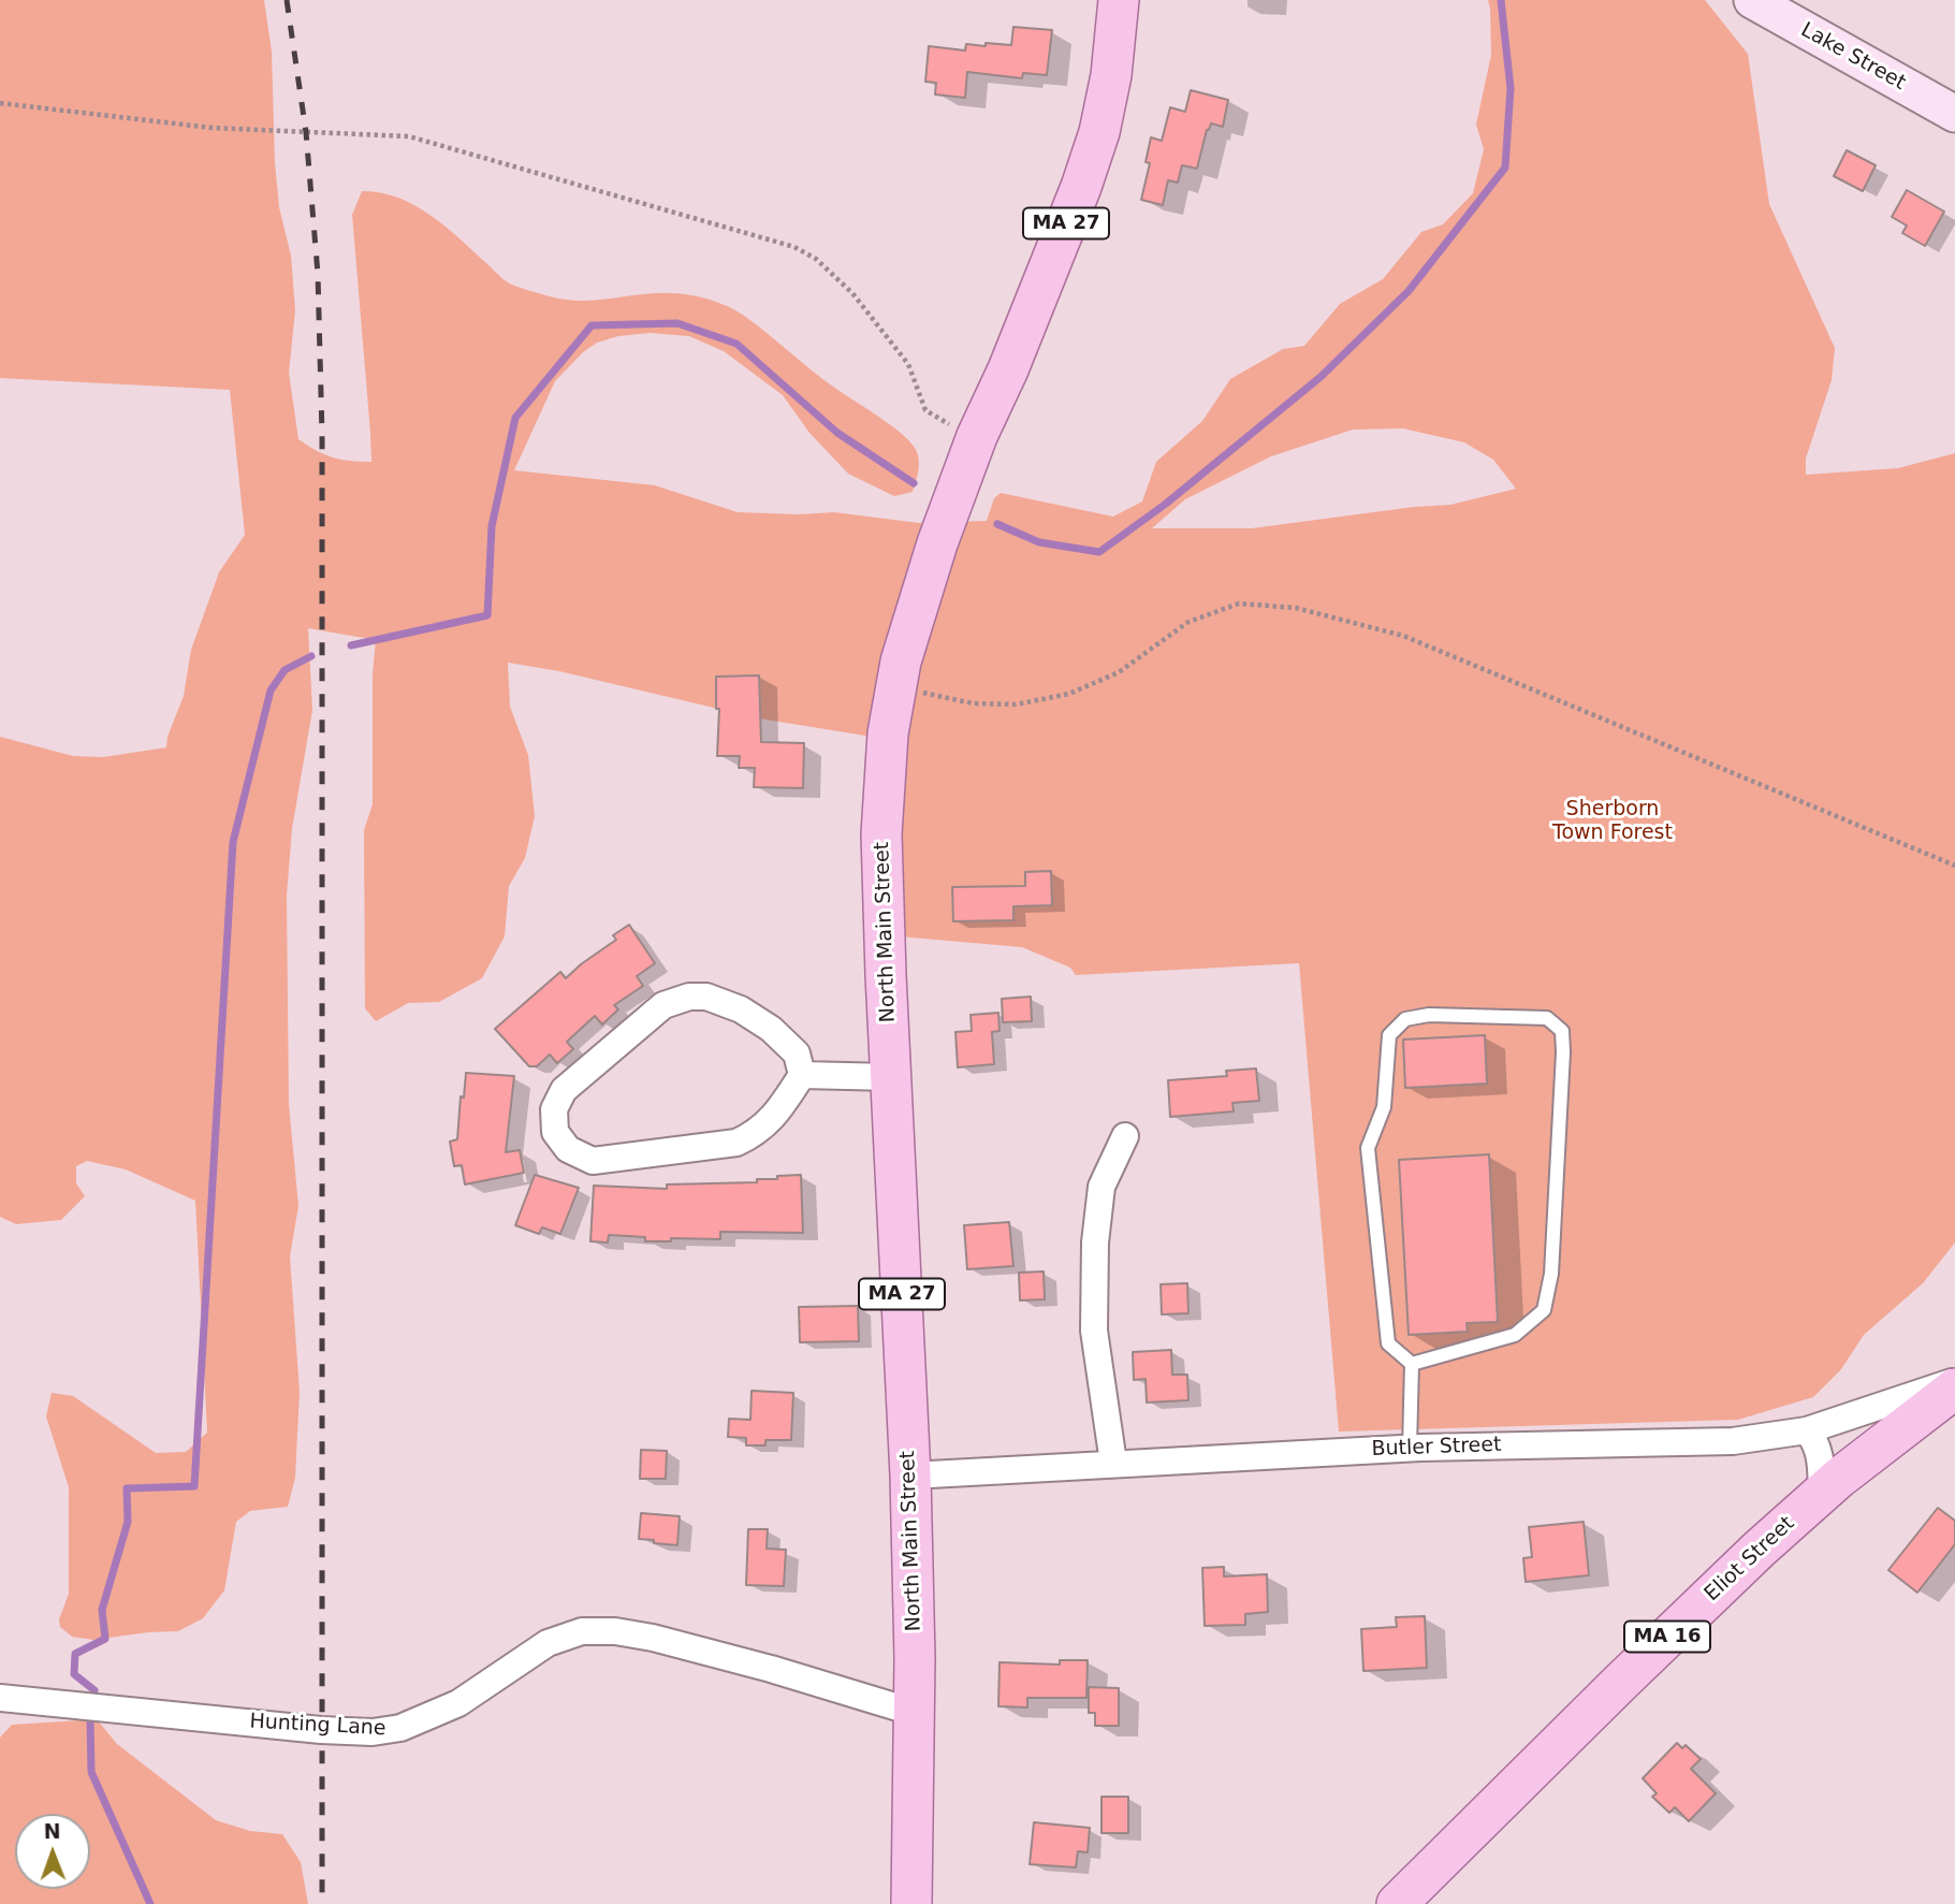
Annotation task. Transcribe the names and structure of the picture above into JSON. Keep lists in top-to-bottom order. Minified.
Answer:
{"streets":{"main road":["MA 27","North Main Street","Eliot Street","MA 16"],"street":["Lake Street","Butler Street","Hunting Lane"]},"crossings":[["North Main Street","Butler Street"],["North Main Street","Hunting Lane"]],"parks":["Sherborn Town Forest"],"north":"top"}
